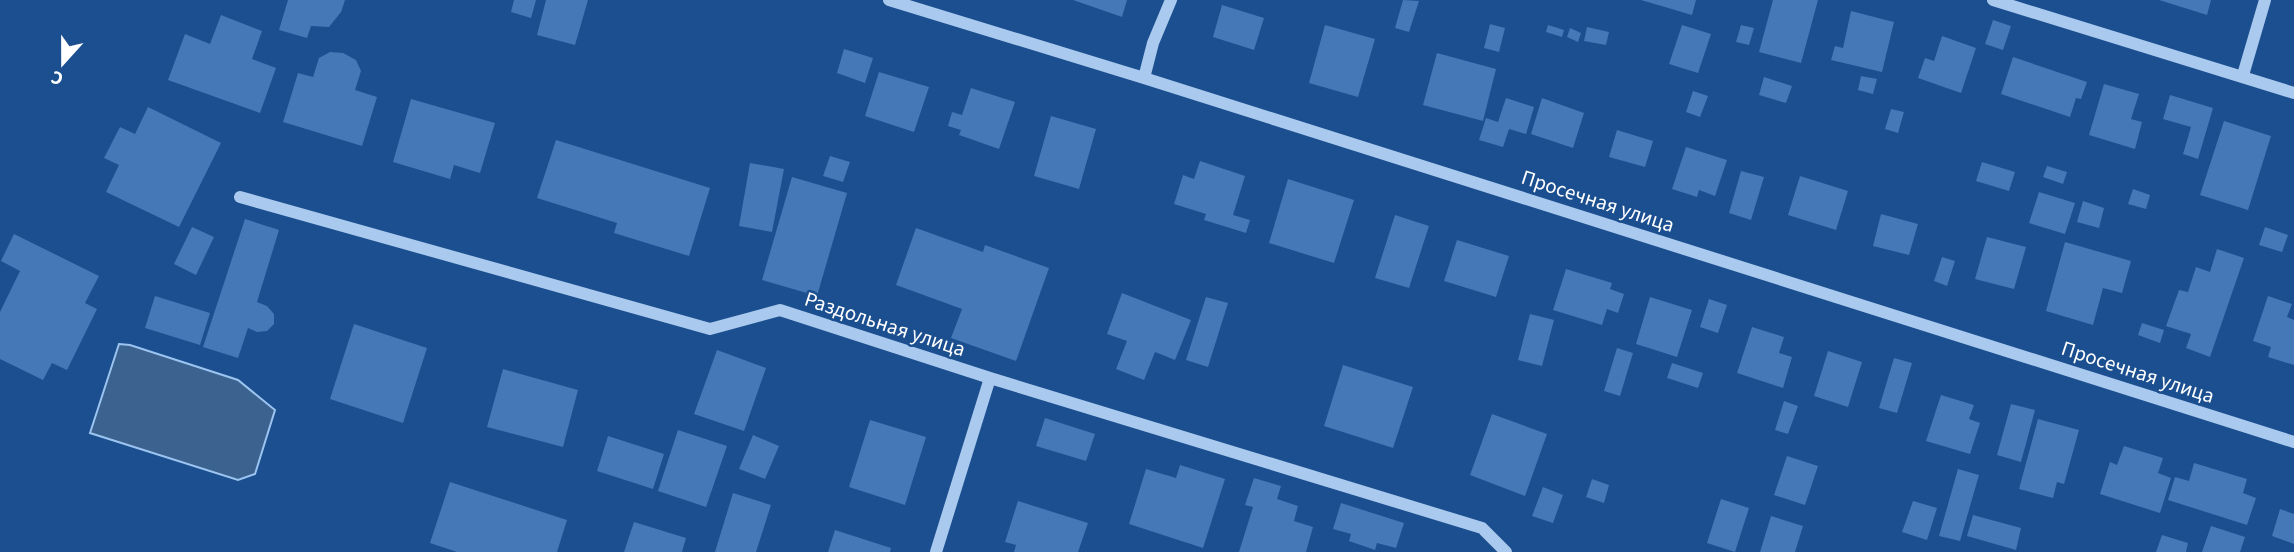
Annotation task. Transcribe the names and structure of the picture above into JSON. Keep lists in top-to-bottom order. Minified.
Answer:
{"streets":{"street":["Просечная улица","Раздольная улица"]},"north":"bottom"}
